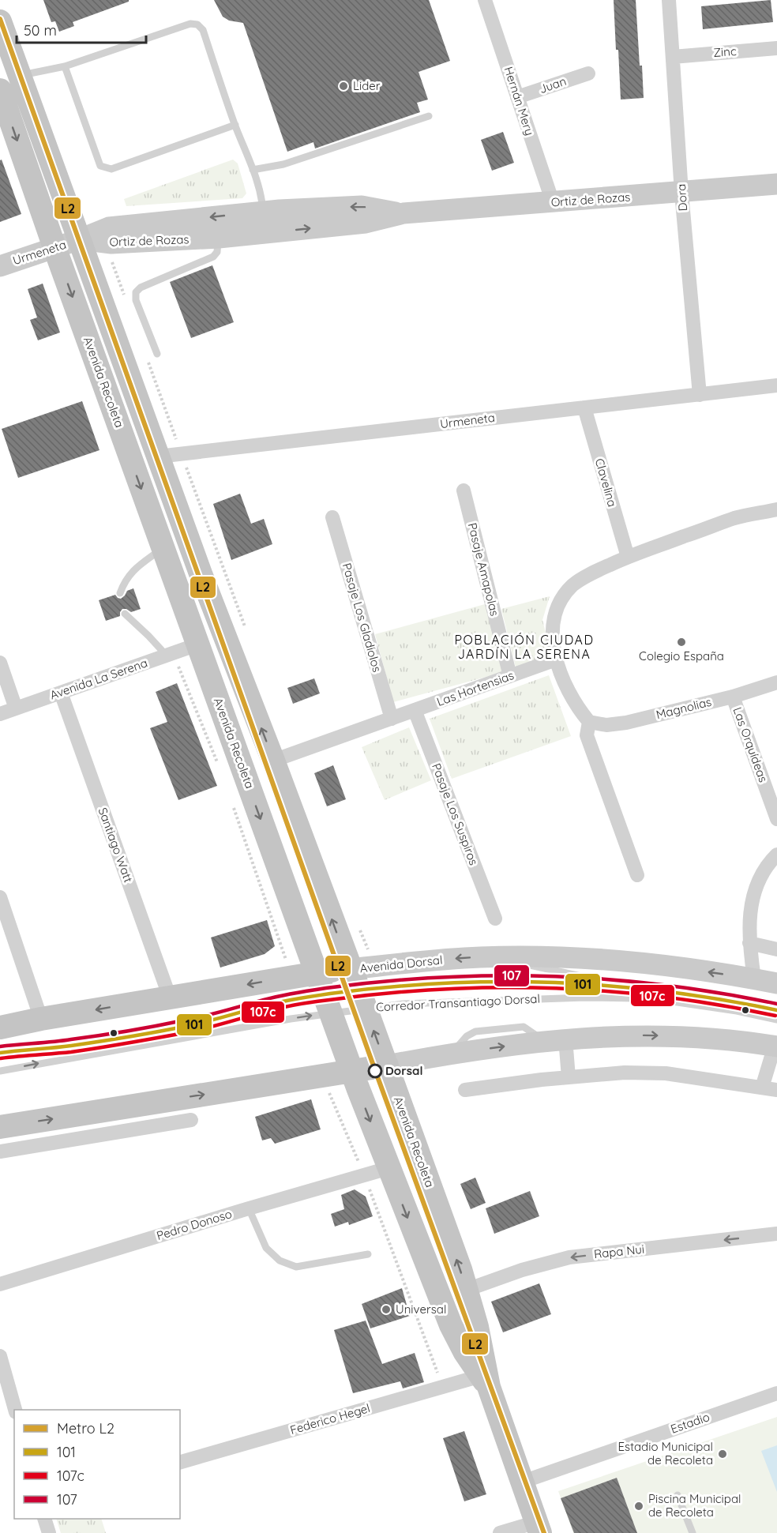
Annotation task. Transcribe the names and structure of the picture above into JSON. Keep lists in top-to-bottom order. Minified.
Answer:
{"streets":{"main road":["Avenida Recoleta","Avenida Dorsal"],"street":["Zinc","Juan","Hernán Mery","Dora","Ortiz de Rozas","Urmeneta","Clavelina","Pasaje Amapolas","Pasaje Los Gladiolos","Avenida La Serena","Las Hortensias","Magnolias","Las Orquídeas","Pasaje Los Suspiros","Santiago Watt","Pedro Donoso","Rapa Nui","Federico Hegel","Estadio"],"lane":["Corredor Transantiago Dorsal"]},"crossings":[["Zinc","Dora"],["Juan","Hernán Mery"],["Hernán Mery","Ortiz de Rozas"],["Dora","Ortiz de Rozas"],["Dora","Urmeneta"],["Ortiz de Rozas","Urmeneta"],["Ortiz de Rozas","Avenida Recoleta"],["Urmeneta","Avenida Recoleta"],["Urmeneta","Clavelina"],["Avenida Recoleta","Avenida La Serena"],["Avenida Recoleta","Las Hortensias"],["Avenida Recoleta","Avenida Dorsal"],["Avenida Recoleta","Corredor Transantiago Dorsal"],["Avenida Recoleta","Pedro Donoso"],["Avenida Recoleta","Rapa Nui"],["Avenida Recoleta","Federico Hegel"],["Avenida Recoleta","Estadio"],["Pasaje Amapolas","Las Hortensias"],["Pasaje Los Gladiolos","Las Hortensias"],["Avenida La Serena","Santiago Watt"],["Las Hortensias","Pasaje Los Suspiros"],["Magnolias","Las Orquídeas"],["Santiago Watt","Avenida Dorsal"],["Avenida Dorsal","Corredor Transantiago Dorsal"]],"one_way":["Rapa Nui"],"districts":["POBLACIÓN CIUDAD JARDÍN LA SERENA"],"places":["Lider","Colegio España","Dorsal","Universal","Estadio Municipal de Recoleta","Piscina Municipal de Recoleta"],"lines":["metro line L2","transit line 107","transit line 101","transit line 107c"],"legend":["Metro L2","101","107c","107"],"scale_bar":"50 m"}
